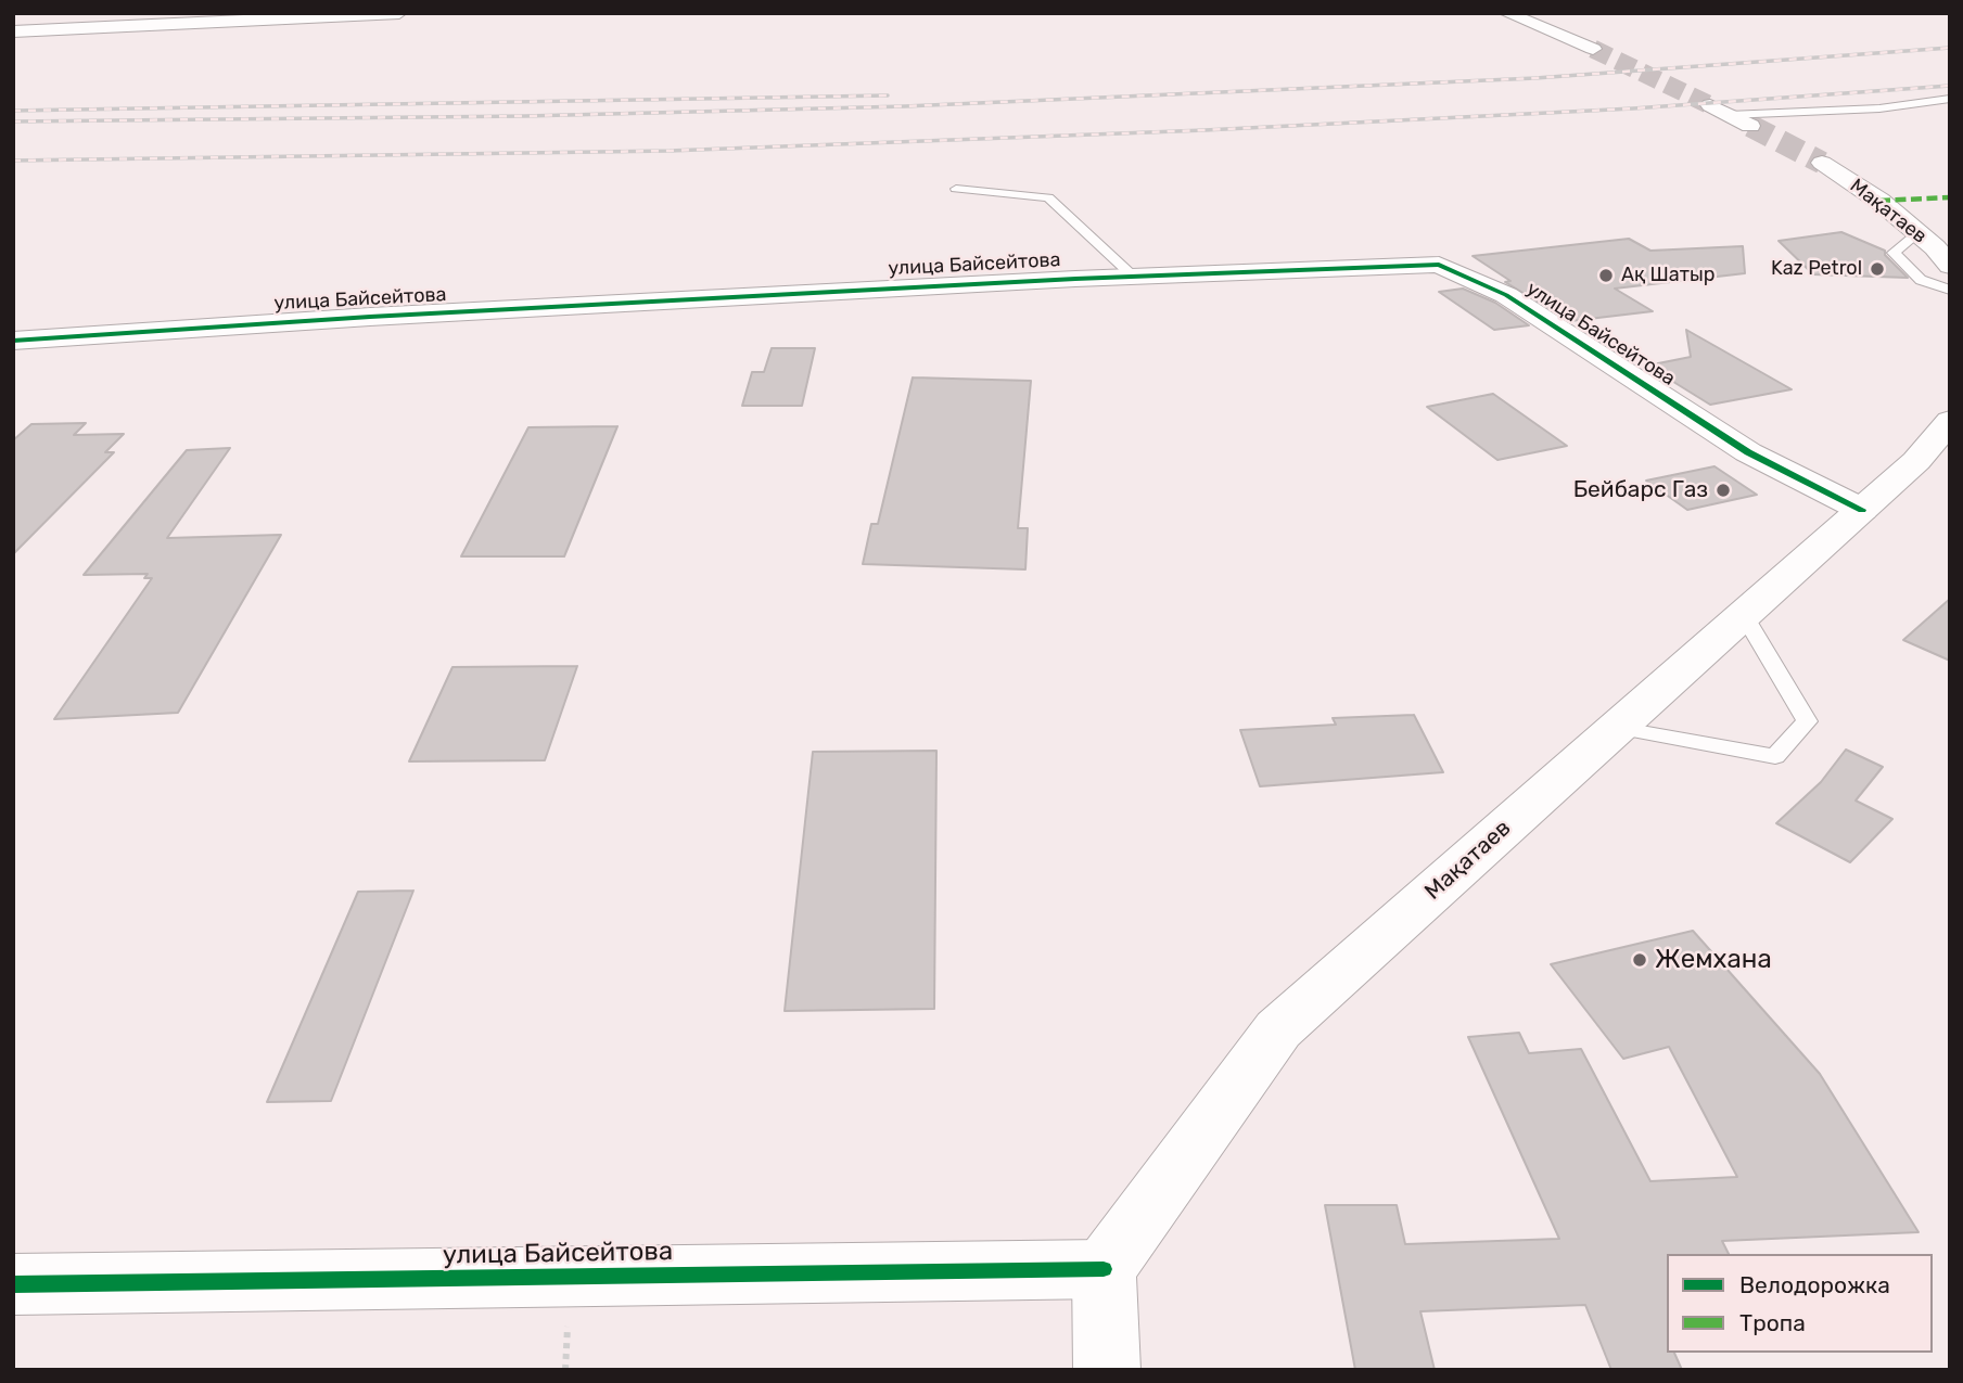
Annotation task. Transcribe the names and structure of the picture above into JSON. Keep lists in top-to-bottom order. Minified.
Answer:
{"streets":{"street":["Мақатаев","улица Байсейтова"]},"crossings":[["Мақатаев","улица Байсейтова"]],"places":["Kaz Petrol","Ақ Шатыр","Бейбарс Газ","Жемхана"],"legend":["Велодорожка","Тропа"]}
